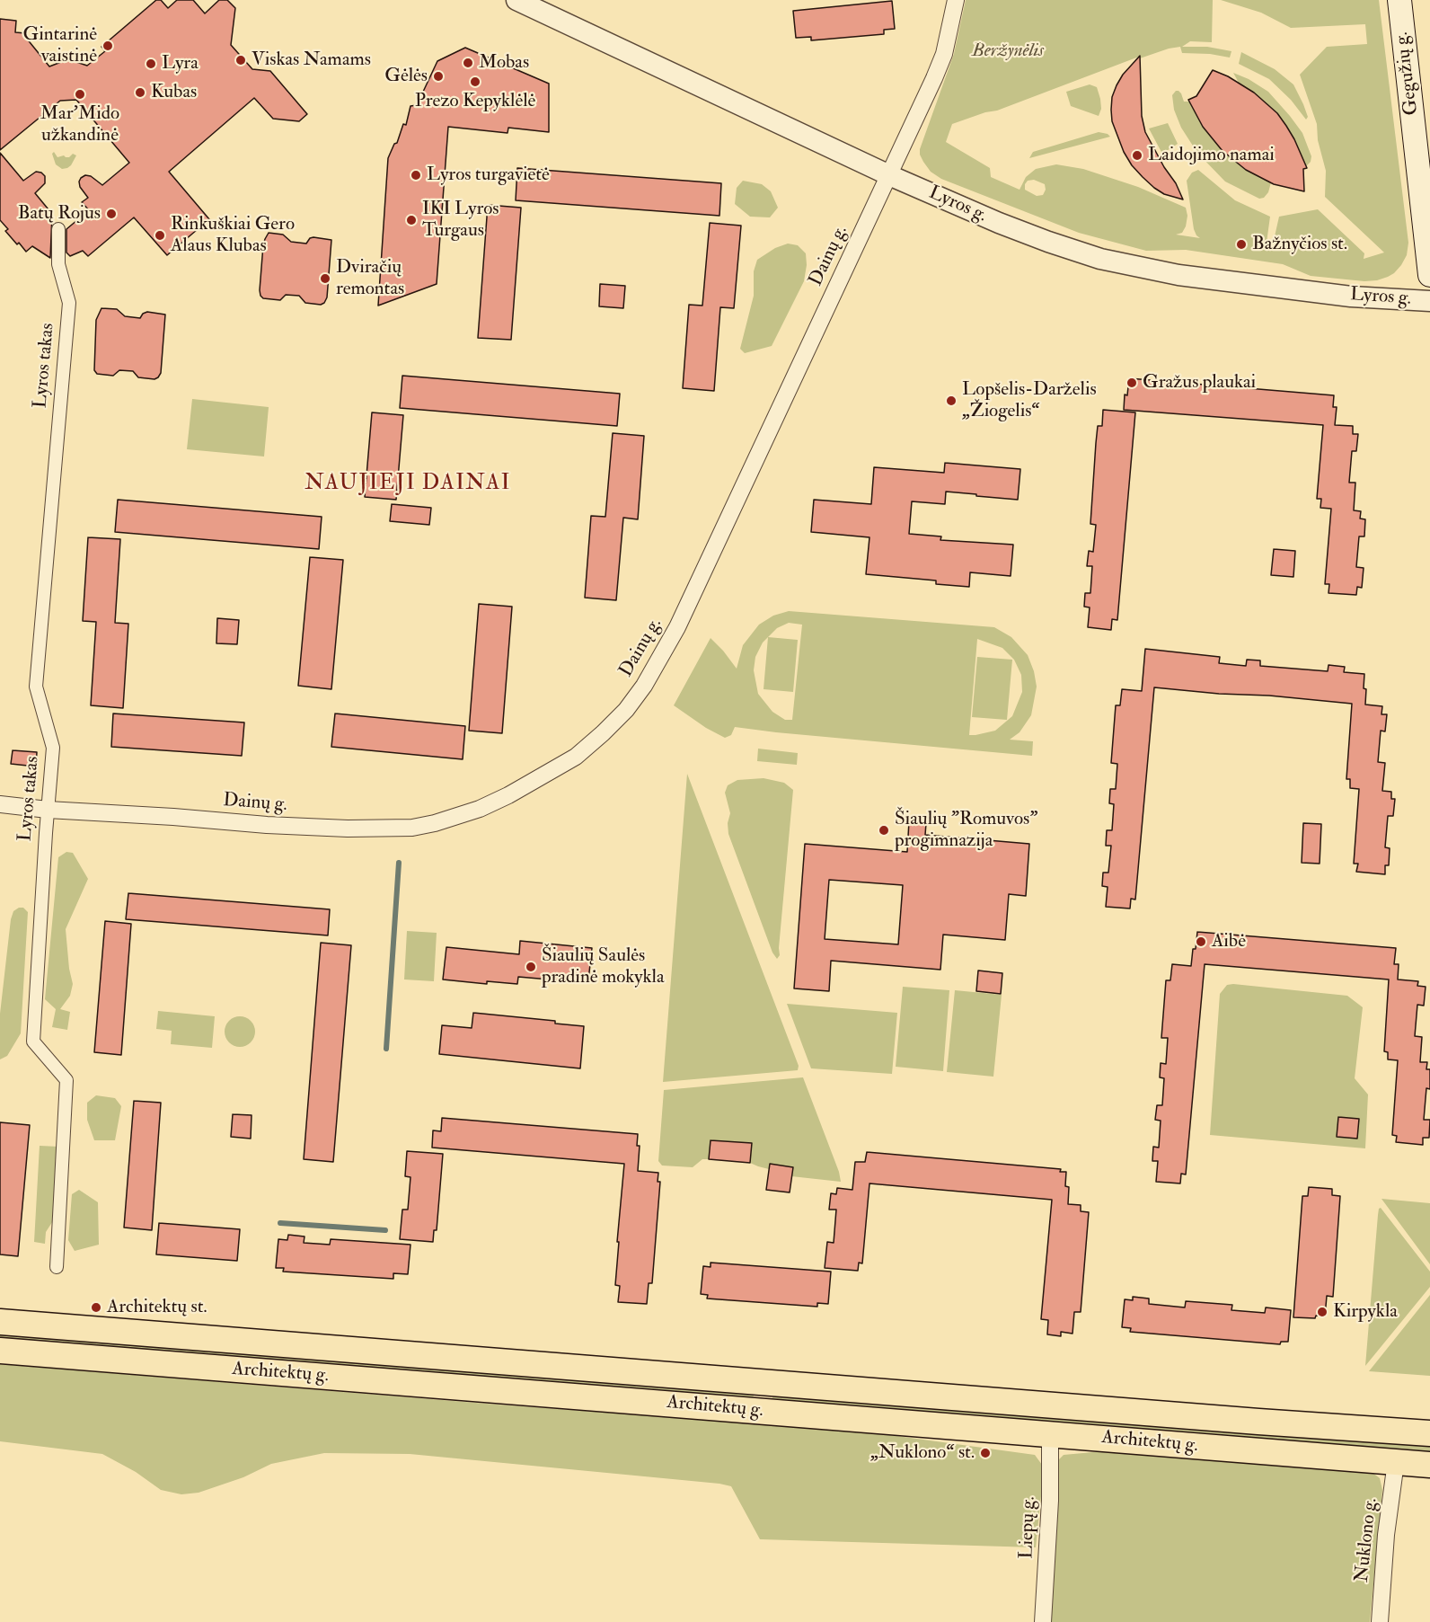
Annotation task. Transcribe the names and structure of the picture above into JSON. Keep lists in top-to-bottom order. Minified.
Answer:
{"streets":{"main road":["Gegužių g.","Architektų g."],"street":["Lyros g.","Dainų g.","Lyros takas","Liepų g.","Nuklono g."]},"crossings":[["Lyros g.","Dainų g."],["Dainų g.","Lyros takas"],["Architektų g.","Liepų g."],["Architektų g.","Nuklono g."]],"districts":["NAUJIEJI DAINAI"],"parks":["Beržynėlis"],"places":["Gintarinė vaistinė","Viskas Namams","Mobas","Lyra","Gėlės","Prezo Kepyklėlė","Kubas","Mar'Mido užkandinė","Laidojimo namai","Lyros turgavietė","Batų Rojus","IKI Lyros Turgaus","Rinkuškiai Gero Alaus Klubas","Bažnyčios st.","Dviračių remontas","Gražus plaukai","Lopšelis-Darželis „Žiogelis“","Šiaulių \"Romuvos\" progimnazija","Aibė","Šiaulių Saulės pradinė mokykla","Architektų st.","Kirpykla","„Nuklono“ st."]}
